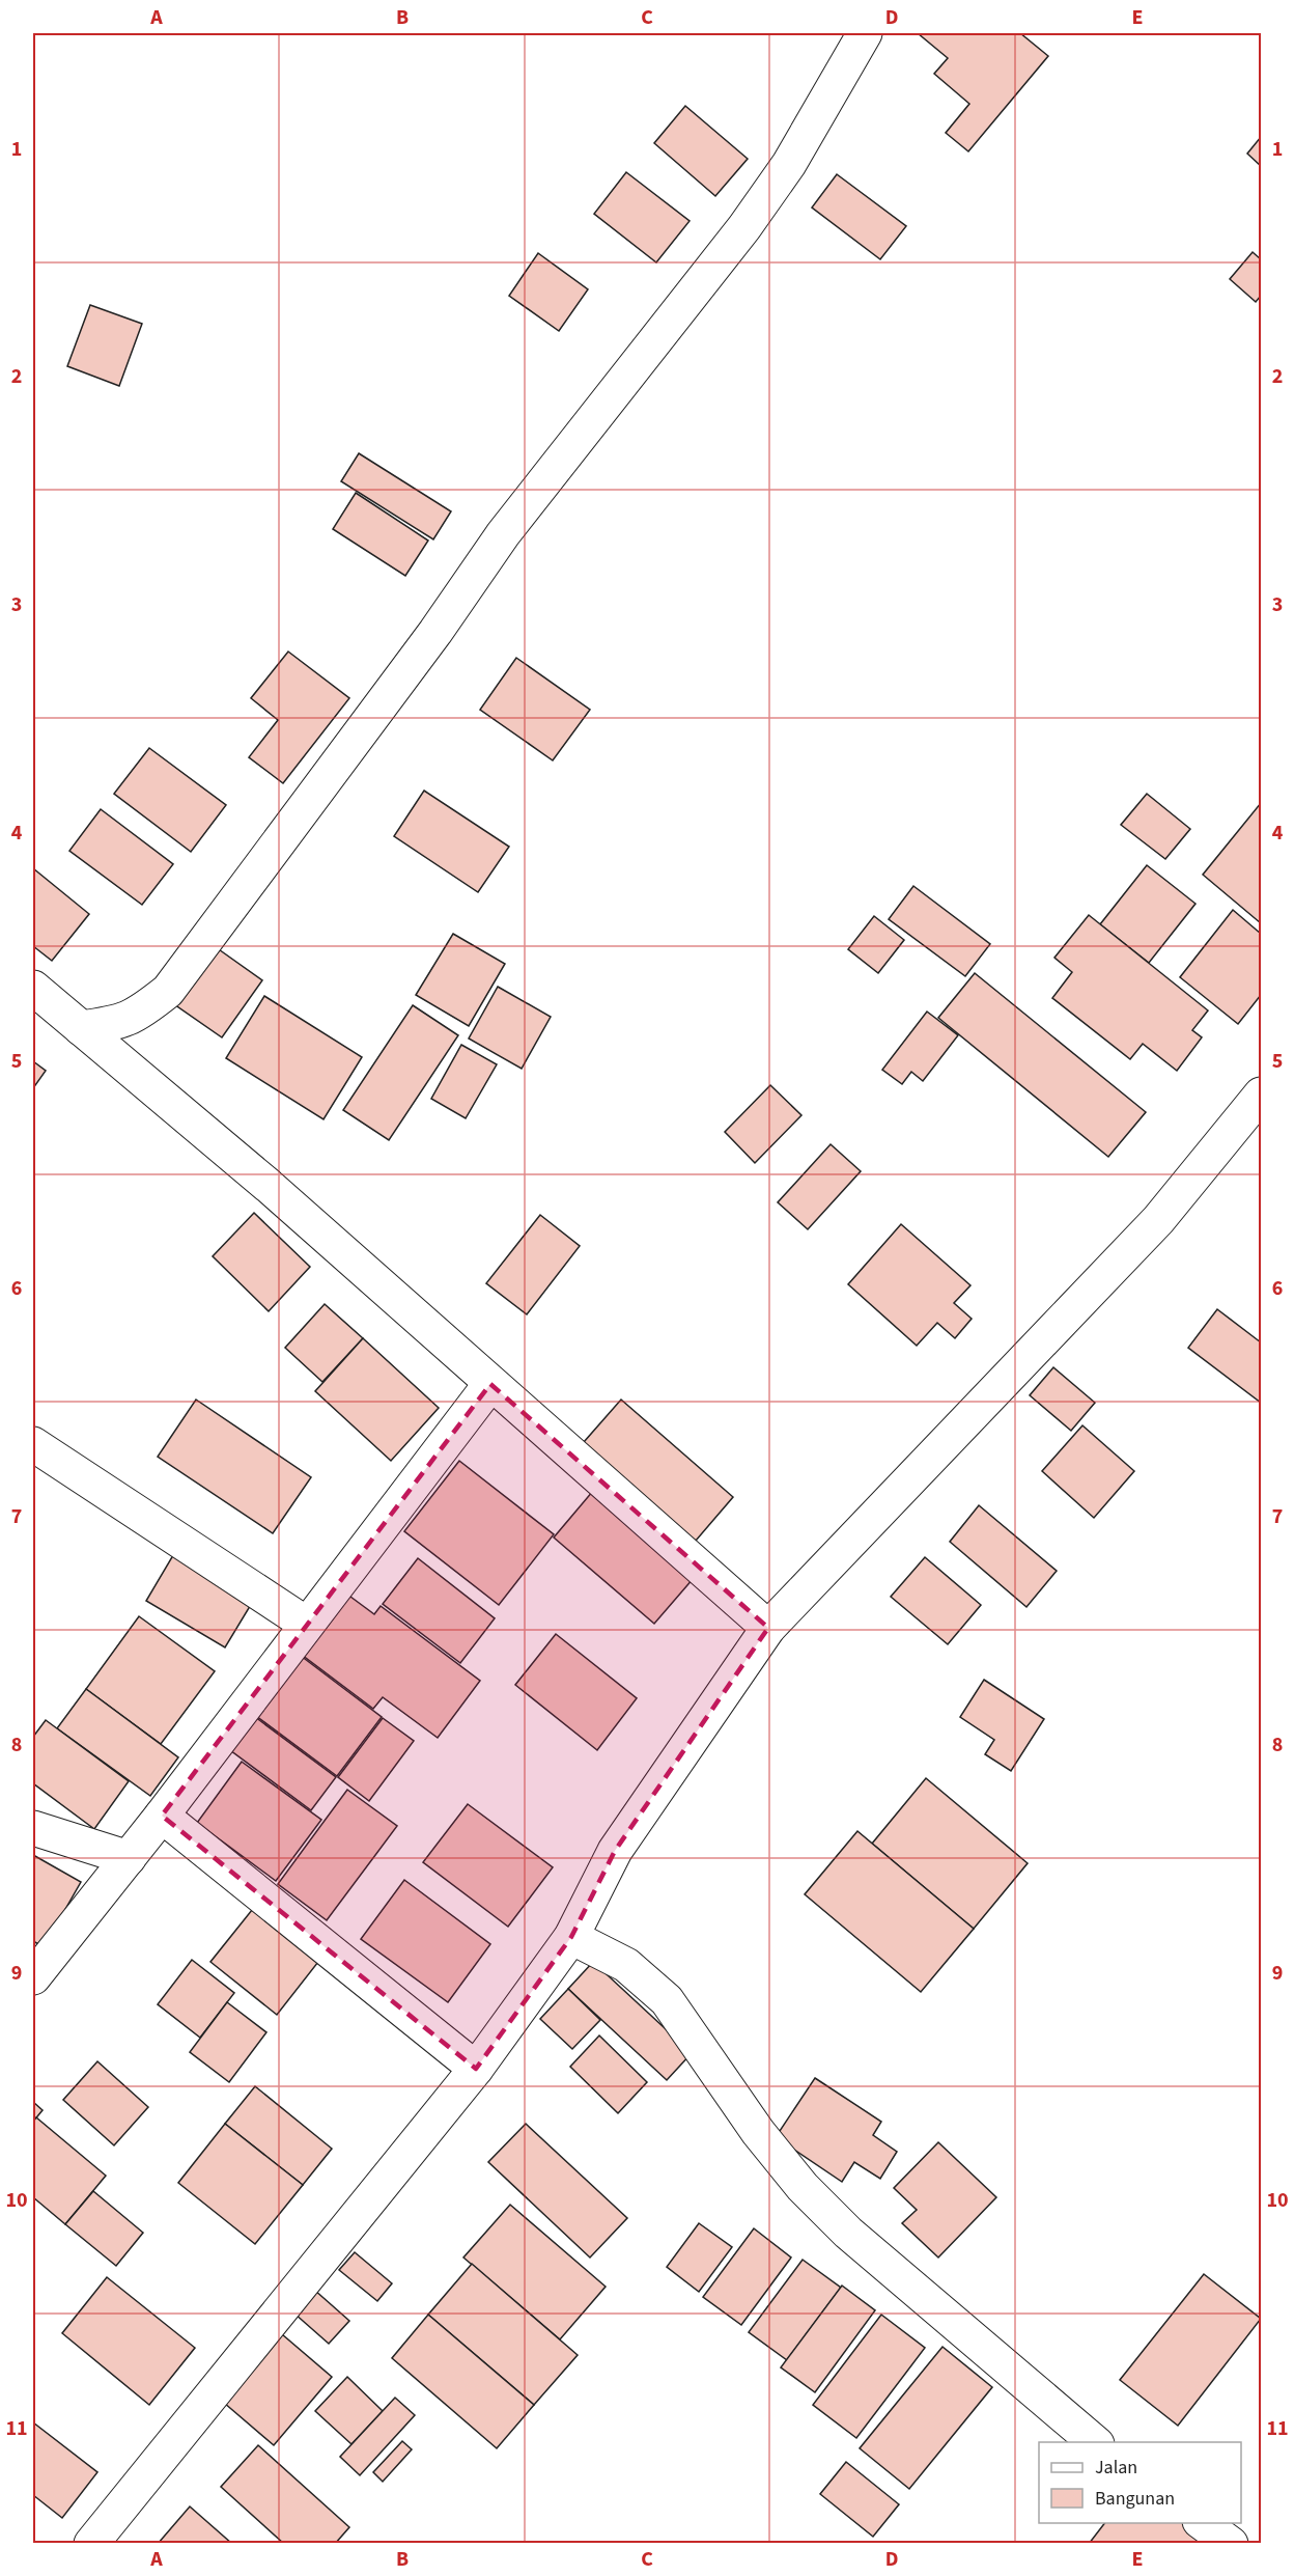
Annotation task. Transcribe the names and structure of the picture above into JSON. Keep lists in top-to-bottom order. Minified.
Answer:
{"legend":["Jalan","Bangunan"],"grid":{"columns":["A","B","C","D","E"],"rows":["1","2","3","4","5","6","7","8","9","10","11"]}}
